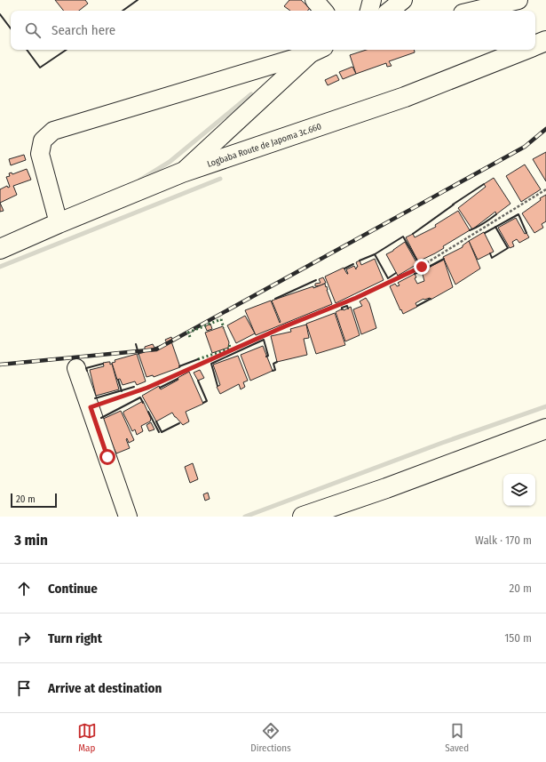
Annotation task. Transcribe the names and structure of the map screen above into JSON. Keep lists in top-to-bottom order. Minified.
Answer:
{"streets":{"main road":["Logbaba Route de Japoma 3c.660"]},"scale_bar":"20 m","page":{"search":"Search here","scale":"20 m","heading":["3 min","Walk · 170 m"],"list":[["Continue","20 m"],["Turn right","150 m"],"Arrive at destination"],"nav":["Map","Directions","Saved"]}}
